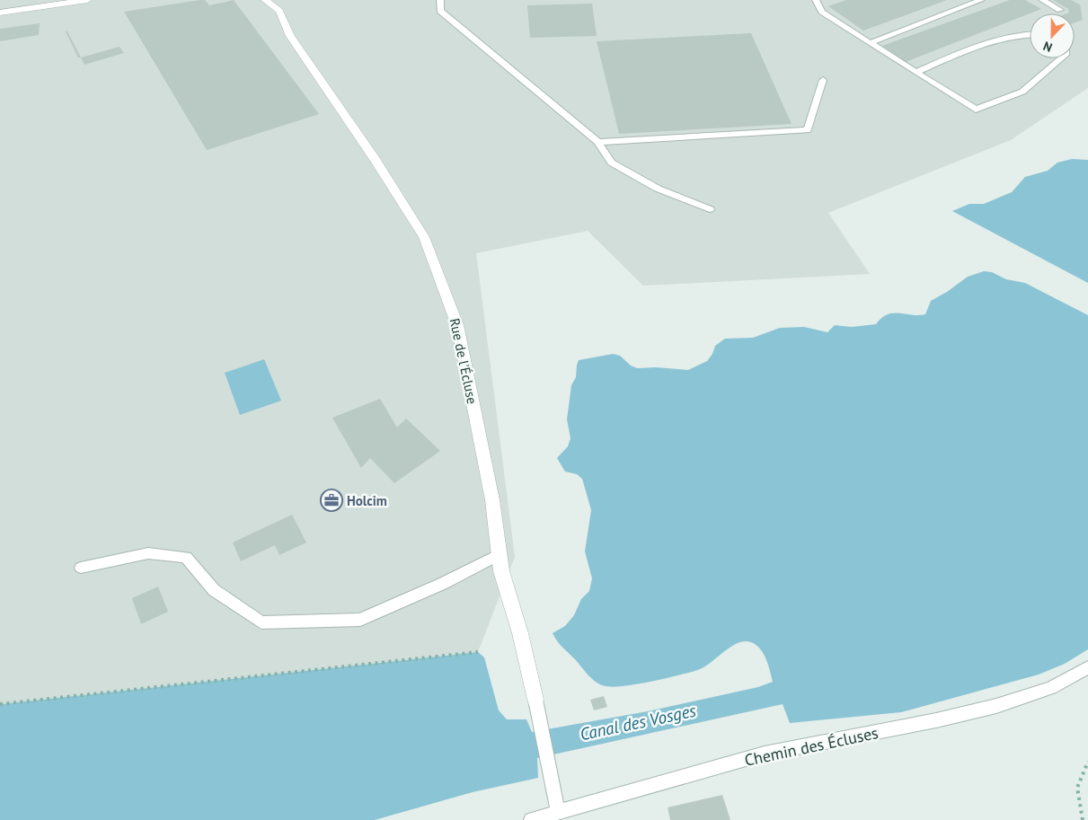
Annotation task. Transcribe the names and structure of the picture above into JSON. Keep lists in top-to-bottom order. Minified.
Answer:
{"streets":{"street":["Rue de l'Écluse"],"lane":["Chemin des Écluses"]},"water":["Canal des Vosges"],"places":{"office":["Holcim"]},"north":"bottom"}
